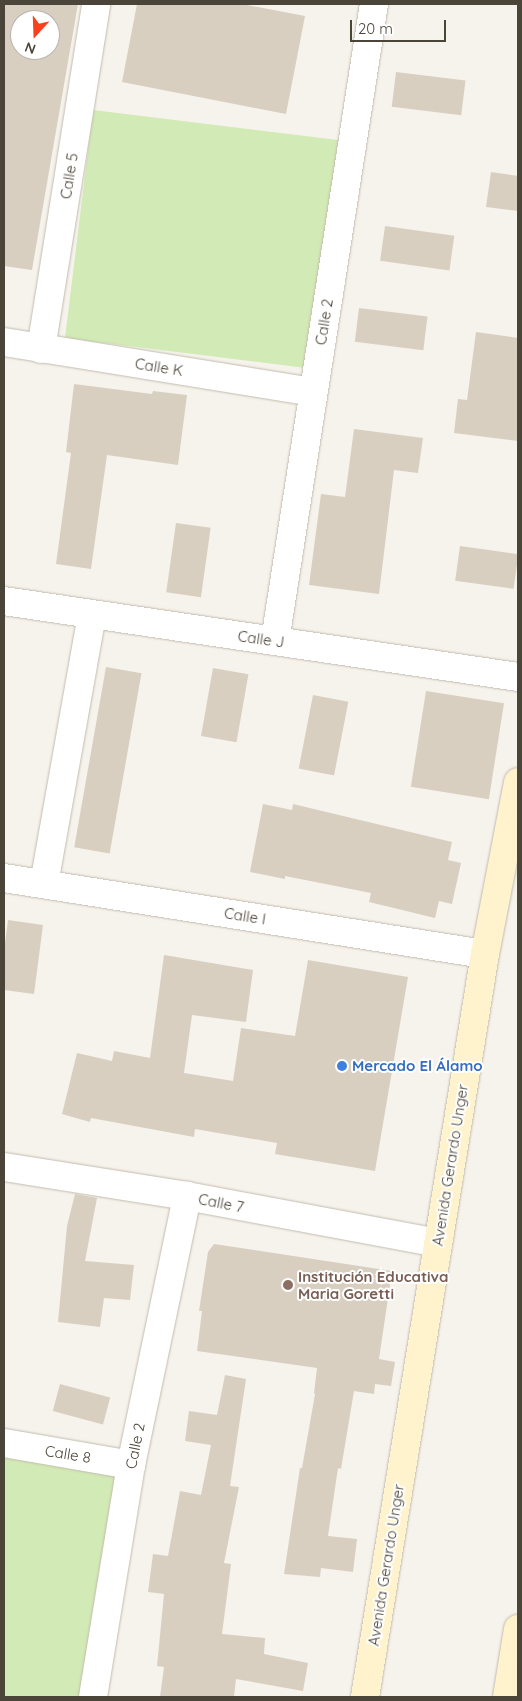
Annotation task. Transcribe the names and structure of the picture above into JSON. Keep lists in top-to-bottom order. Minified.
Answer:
{"streets":{"main road":["Avenida Gerardo Unger"],"street":["Calle 5","Calle 2","Calle K","Calle J","Calle I","Calle 7","Calle 8"]},"crossings":[["Calle 5","Calle K"],["Calle 2","Calle K"],["Calle 2","Calle J"],["Calle 2","Calle 7"],["Calle 2","Calle 8"],["Calle I","Avenida Gerardo Unger"],["Avenida Gerardo Unger","Calle 7"]],"places":["Mercado El Álamo","Institución Educativa Maria Goretti"],"scale_bar":"20 m","north":"bottom"}
